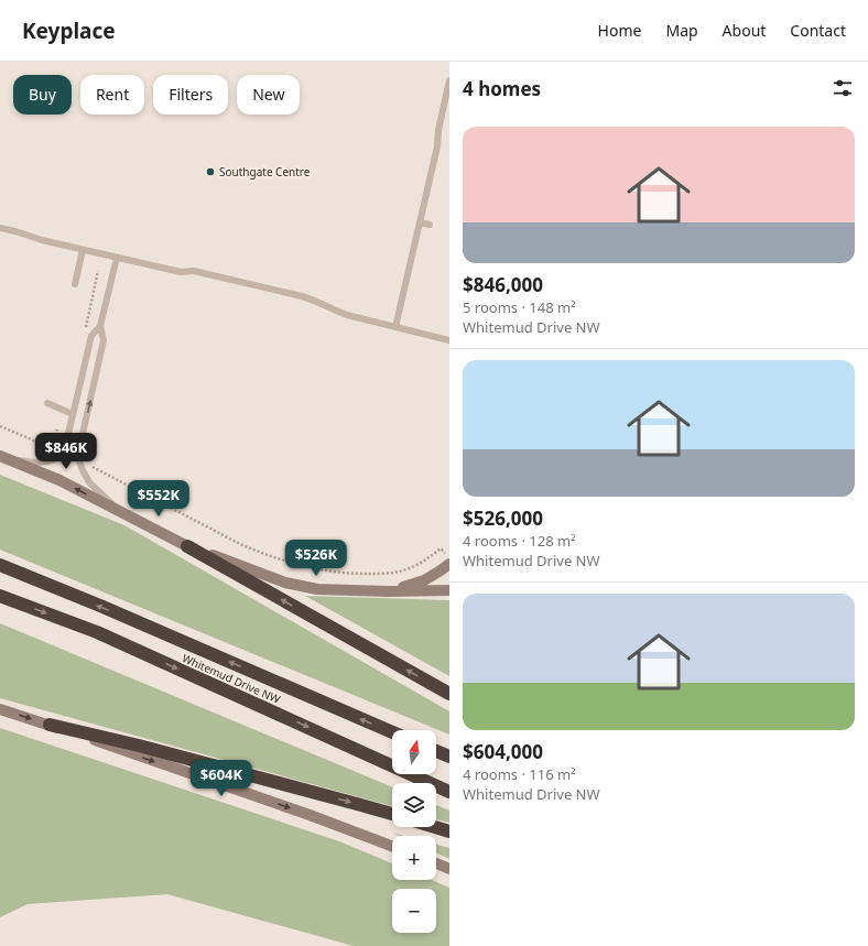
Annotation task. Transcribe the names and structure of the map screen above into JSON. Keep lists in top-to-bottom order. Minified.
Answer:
{"streets":{"highway":["Whitemud Drive NW"]},"places":["Southgate Centre"],"north":"top","page":{"header":"Keyplace","nav":["Home","Map","About","Contact"],"heading":"4 homes","chip":["Buy","Rent","Filters","New"],"list":[{"name":"$846,000","note":"5 rooms · 148 m² · Whitemud Drive NW"},{"name":"$526,000","note":"4 rooms · 128 m² · Whitemud Drive NW"},{"name":"$604,000","note":"4 rooms · 116 m² · Whitemud Drive NW"}],"price":["$846K","$552K","$526K","$604K"],"map_buttons":["+","−"]}}
